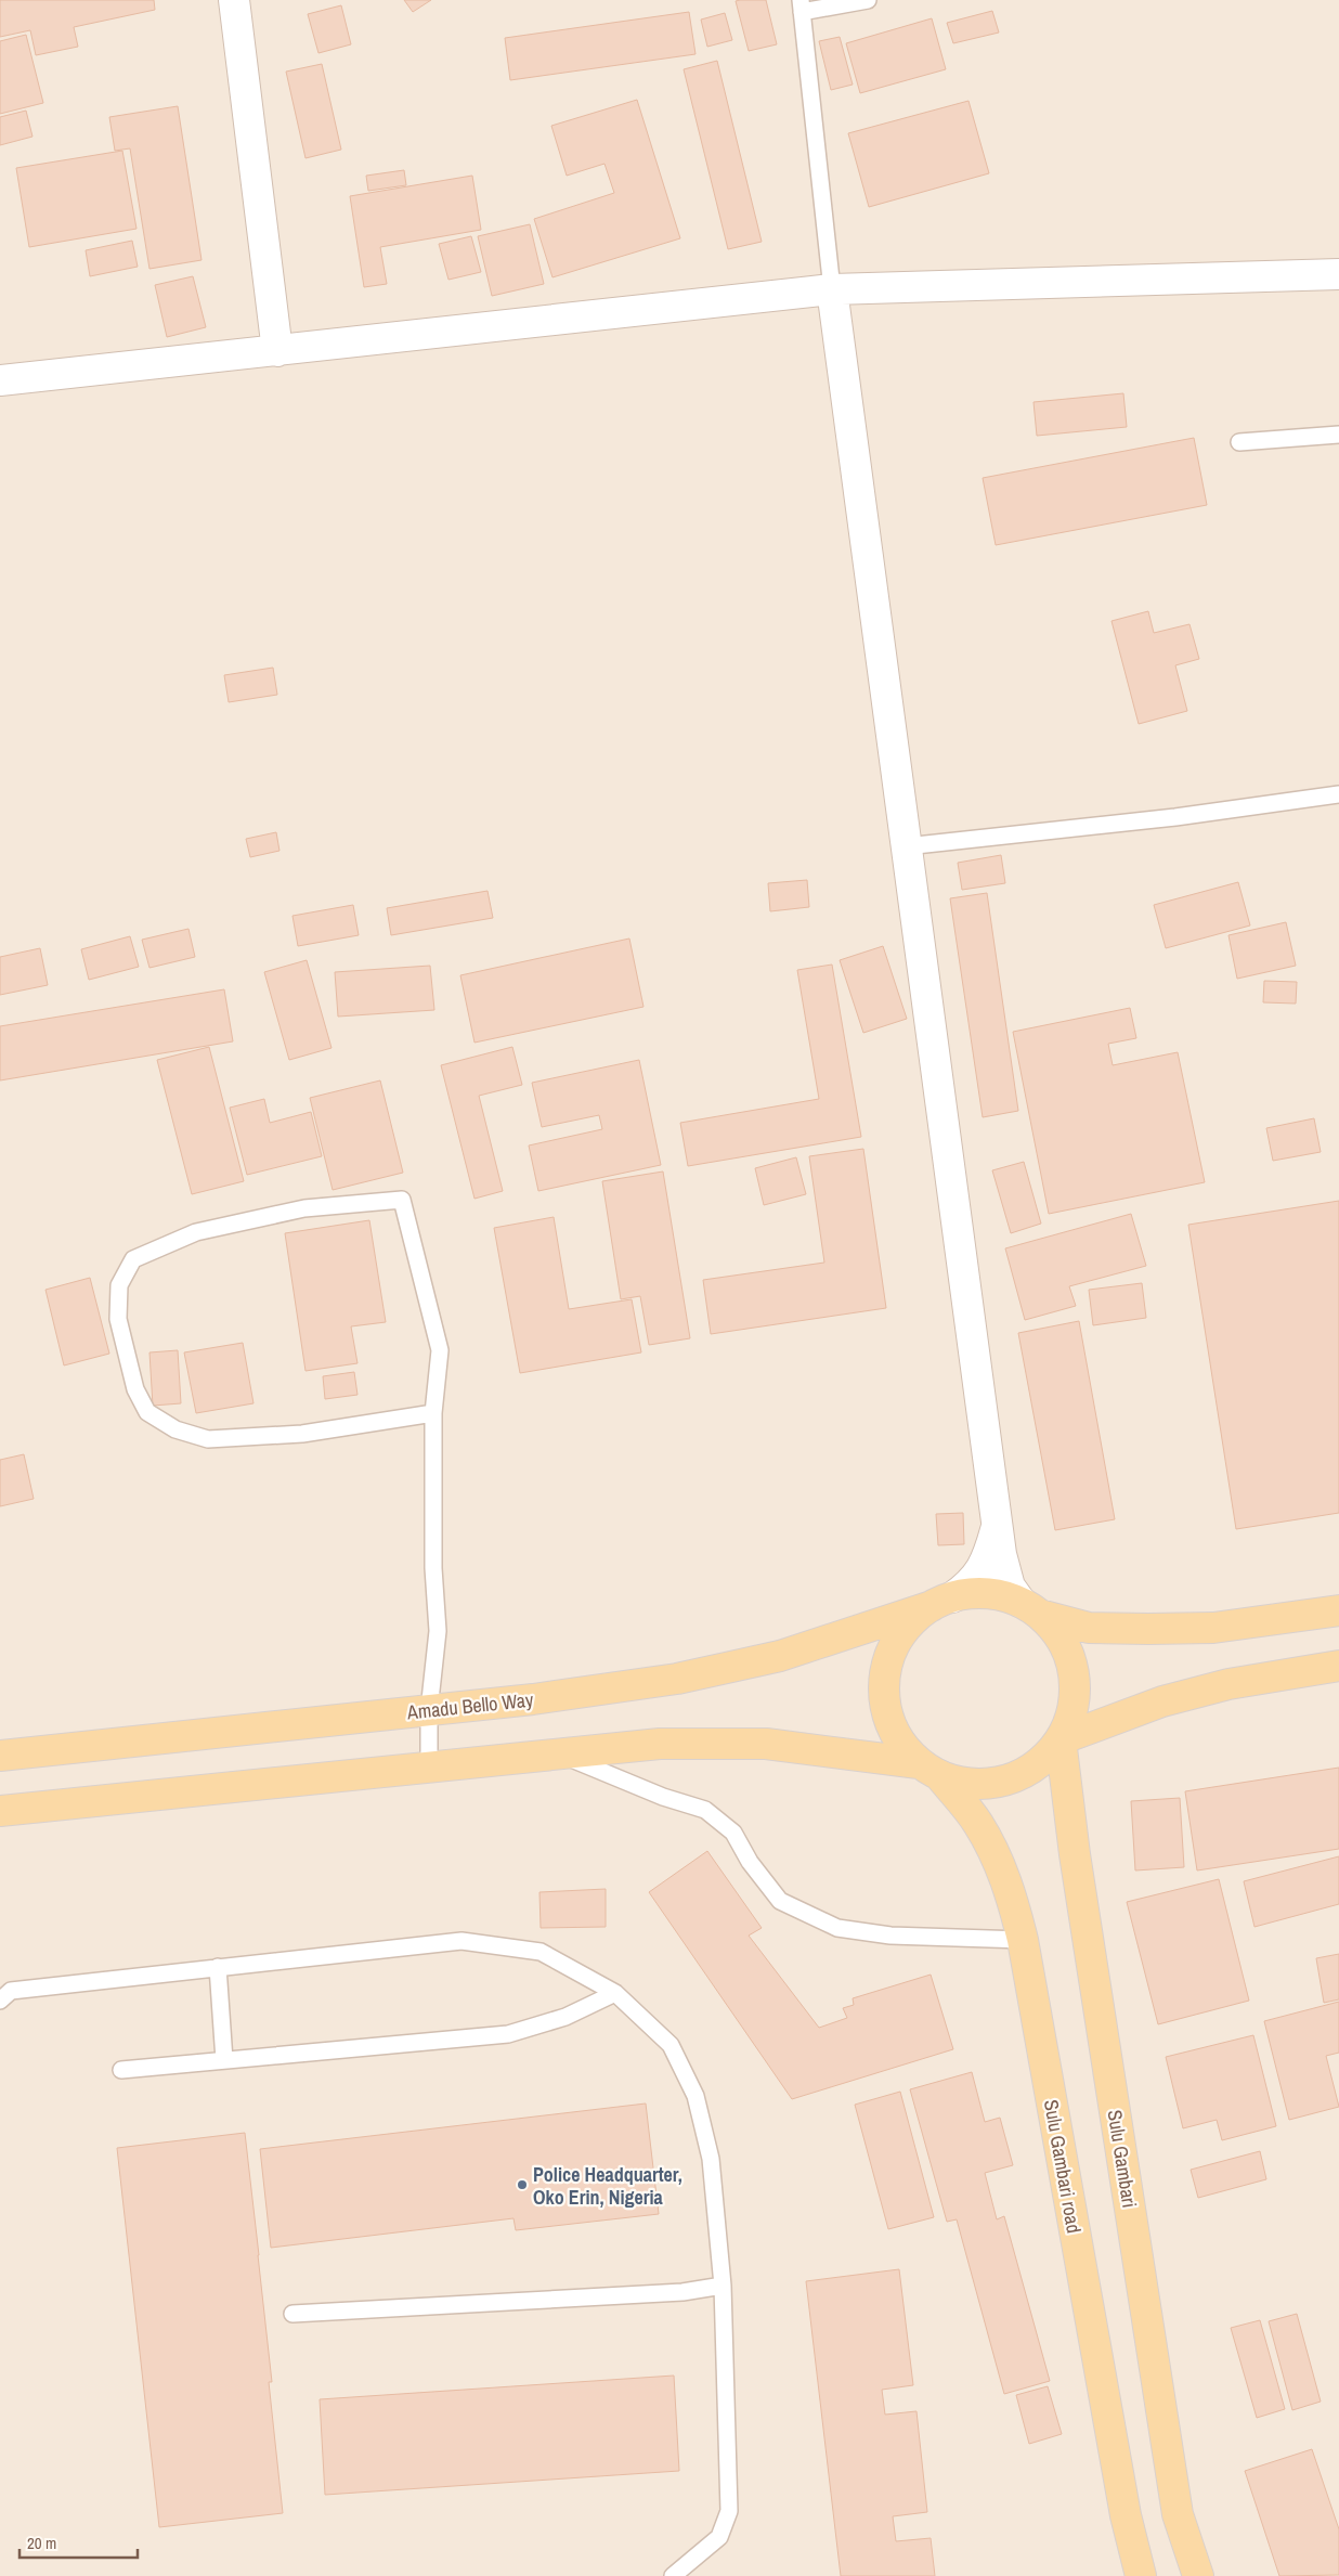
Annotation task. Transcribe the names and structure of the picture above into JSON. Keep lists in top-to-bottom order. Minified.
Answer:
{"streets":{"main road":["Amadu Bello Way","Sulu Gambari","Sulu Gambari road"]},"crossings":[["Amadu Bello Way","Sulu Gambari"],["Amadu Bello Way","Sulu Gambari road"],["Sulu Gambari","Sulu Gambari road"]],"places":["Police Headquarter, Oko Erin, Nigeria"],"scale_bar":"20 m"}
